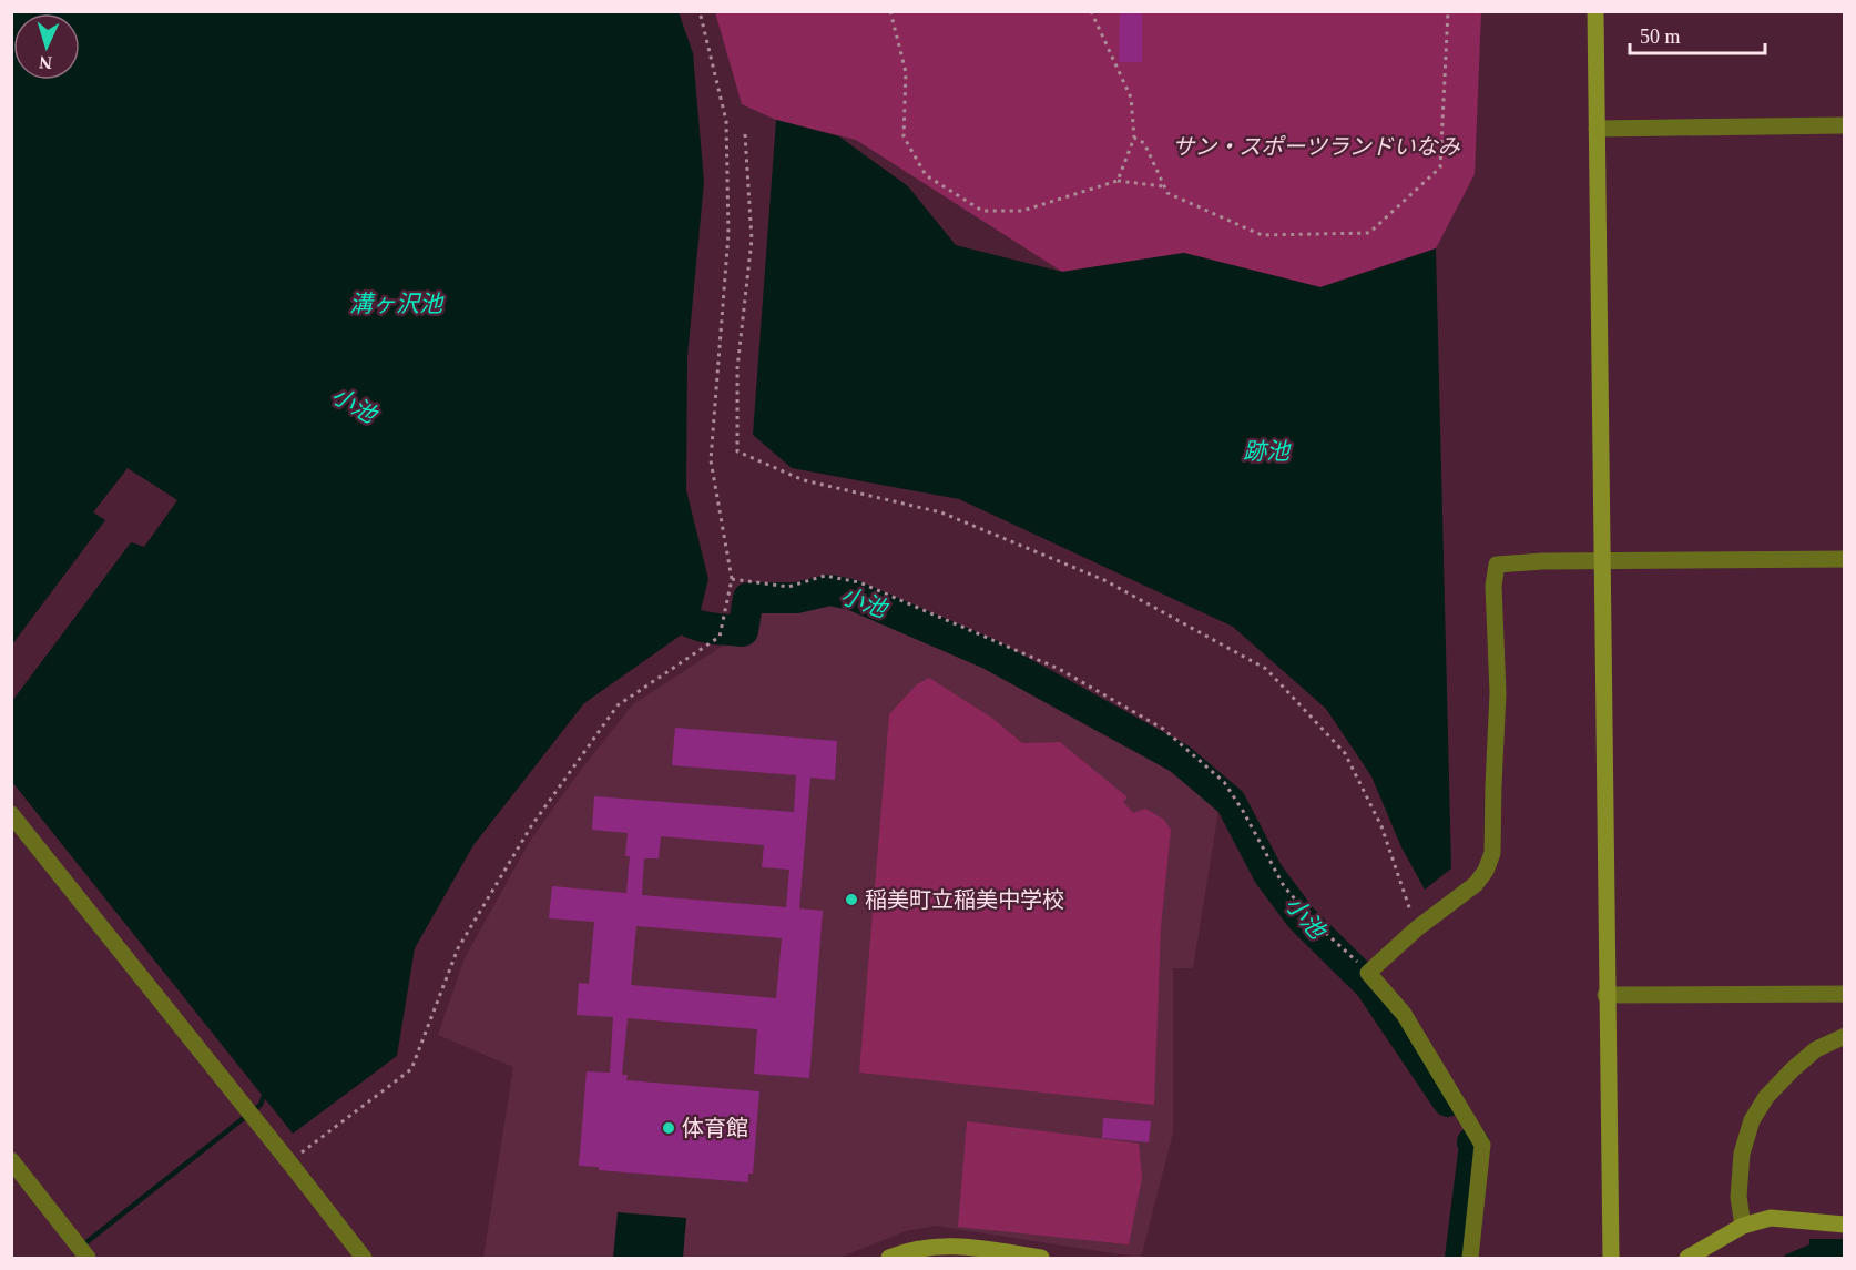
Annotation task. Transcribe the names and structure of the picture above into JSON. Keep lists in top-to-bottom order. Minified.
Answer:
{"water":["溝ヶ沢池","小池","跡池"],"parks":["サン・スポーツランドいなみ"],"places":["稲美町立稲美中学校","体育館"],"scale_bar":"50 m","north":"bottom"}
